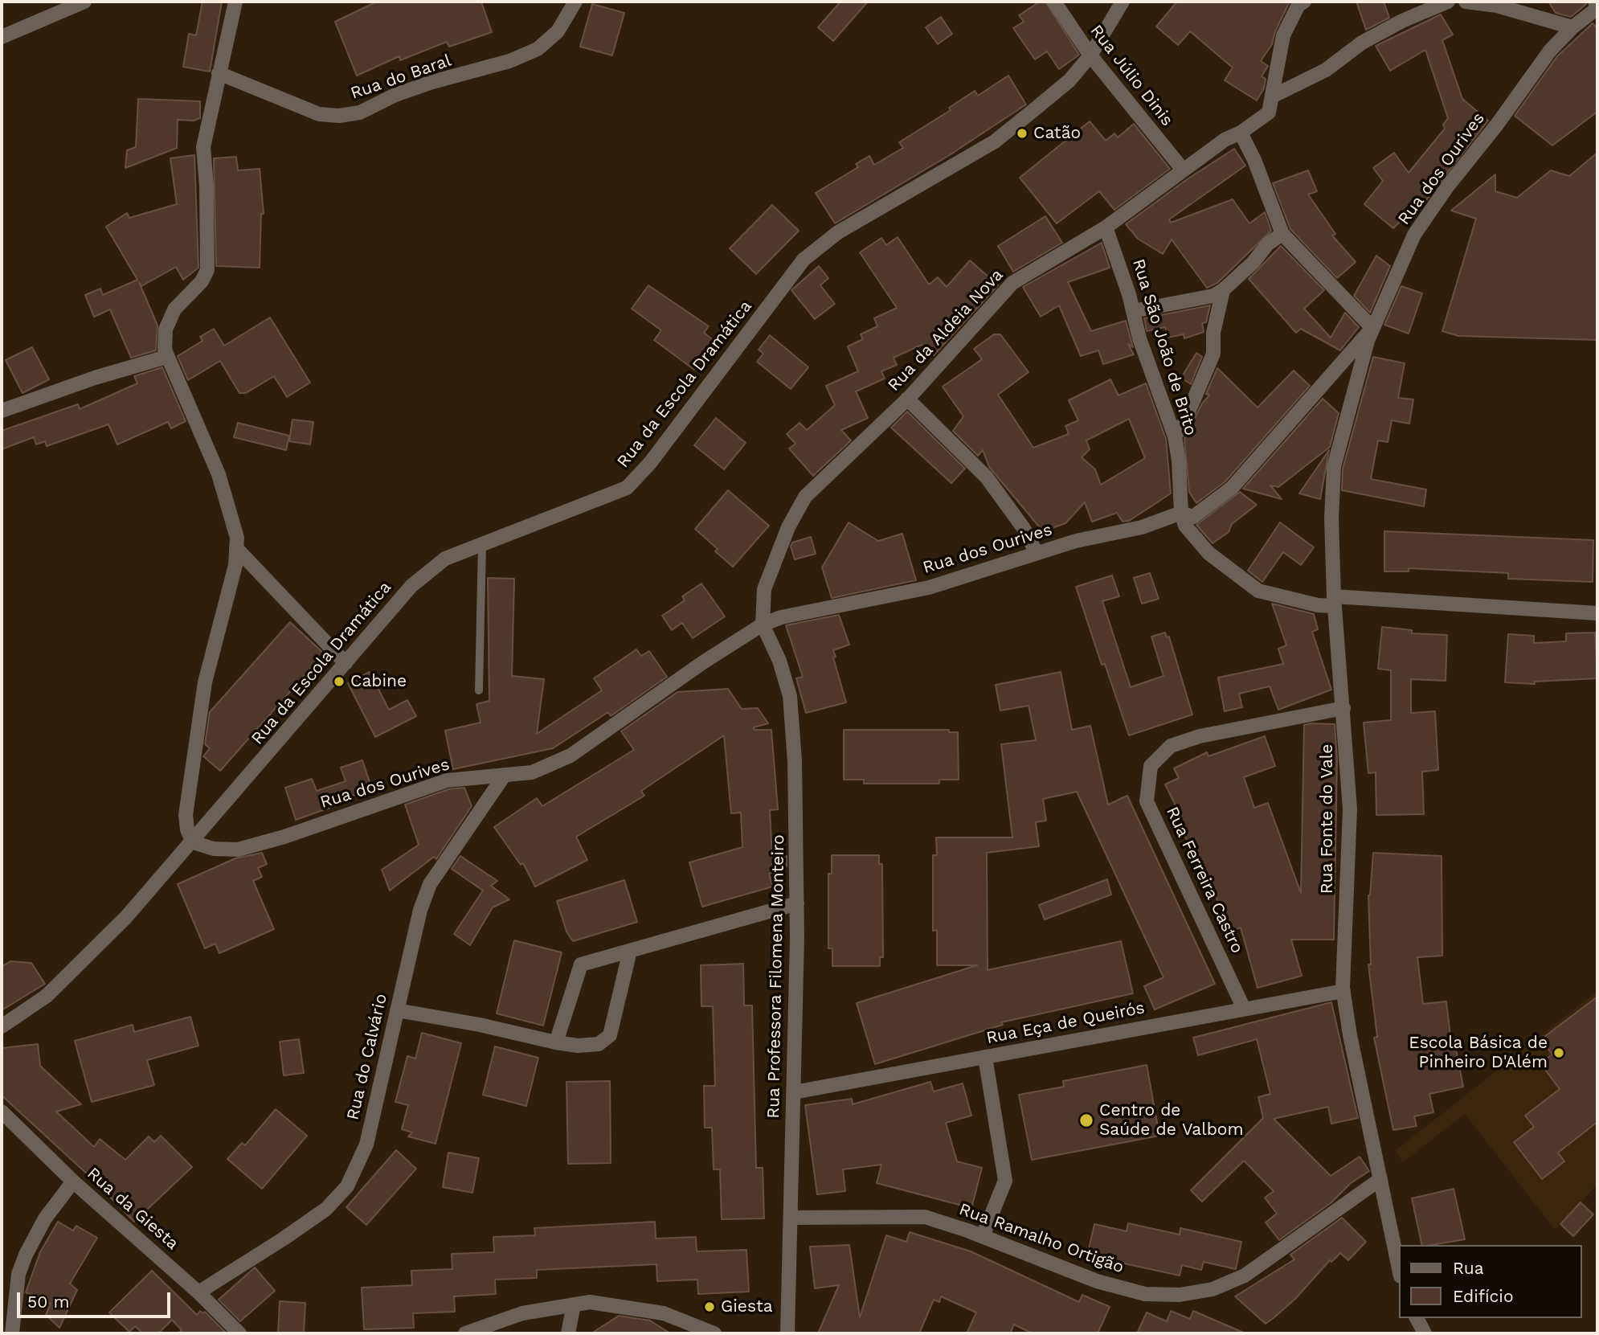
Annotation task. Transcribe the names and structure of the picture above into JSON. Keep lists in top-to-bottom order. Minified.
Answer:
{"streets":{"street":["Rua Júlio Dinis","Rua do Baral","Rua dos Ourives","Rua da Aldeia Nova","Rua São João de Brito","Rua da Escola Dramática","Rua Fonte do Vale","Rua Ferreira Castro","Rua Professora Filomena Monteiro","Rua Eça de Queirós","Rua do Calvário","Rua da Giesta","Rua Ramalho Ortigão"]},"crossings":[["Rua Júlio Dinis","Rua da Aldeia Nova"],["Rua Júlio Dinis","Rua da Escola Dramática"],["Rua dos Ourives","Rua da Aldeia Nova"],["Rua dos Ourives","Rua São João de Brito"],["Rua dos Ourives","Rua da Escola Dramática"],["Rua dos Ourives","Rua Fonte do Vale"],["Rua dos Ourives","Rua Professora Filomena Monteiro"],["Rua dos Ourives","Rua do Calvário"],["Rua da Aldeia Nova","Rua São João de Brito"],["Rua da Aldeia Nova","Rua Professora Filomena Monteiro"],["Rua Fonte do Vale","Rua Ferreira Castro"],["Rua Fonte do Vale","Rua Eça de Queirós"],["Rua Fonte do Vale","Rua Ramalho Ortigão"],["Rua Ferreira Castro","Rua Eça de Queirós"],["Rua Professora Filomena Monteiro","Rua Eça de Queirós"],["Rua Professora Filomena Monteiro","Rua Ramalho Ortigão"],["Rua do Calvário","Rua da Giesta"]],"places":["Catão","Cabine","Escola Básica de Pinheiro D'Além","Centro de Saúde de Valbom","Giesta"],"legend":["Rua","Edifício"],"scale_bar":"50 m"}
